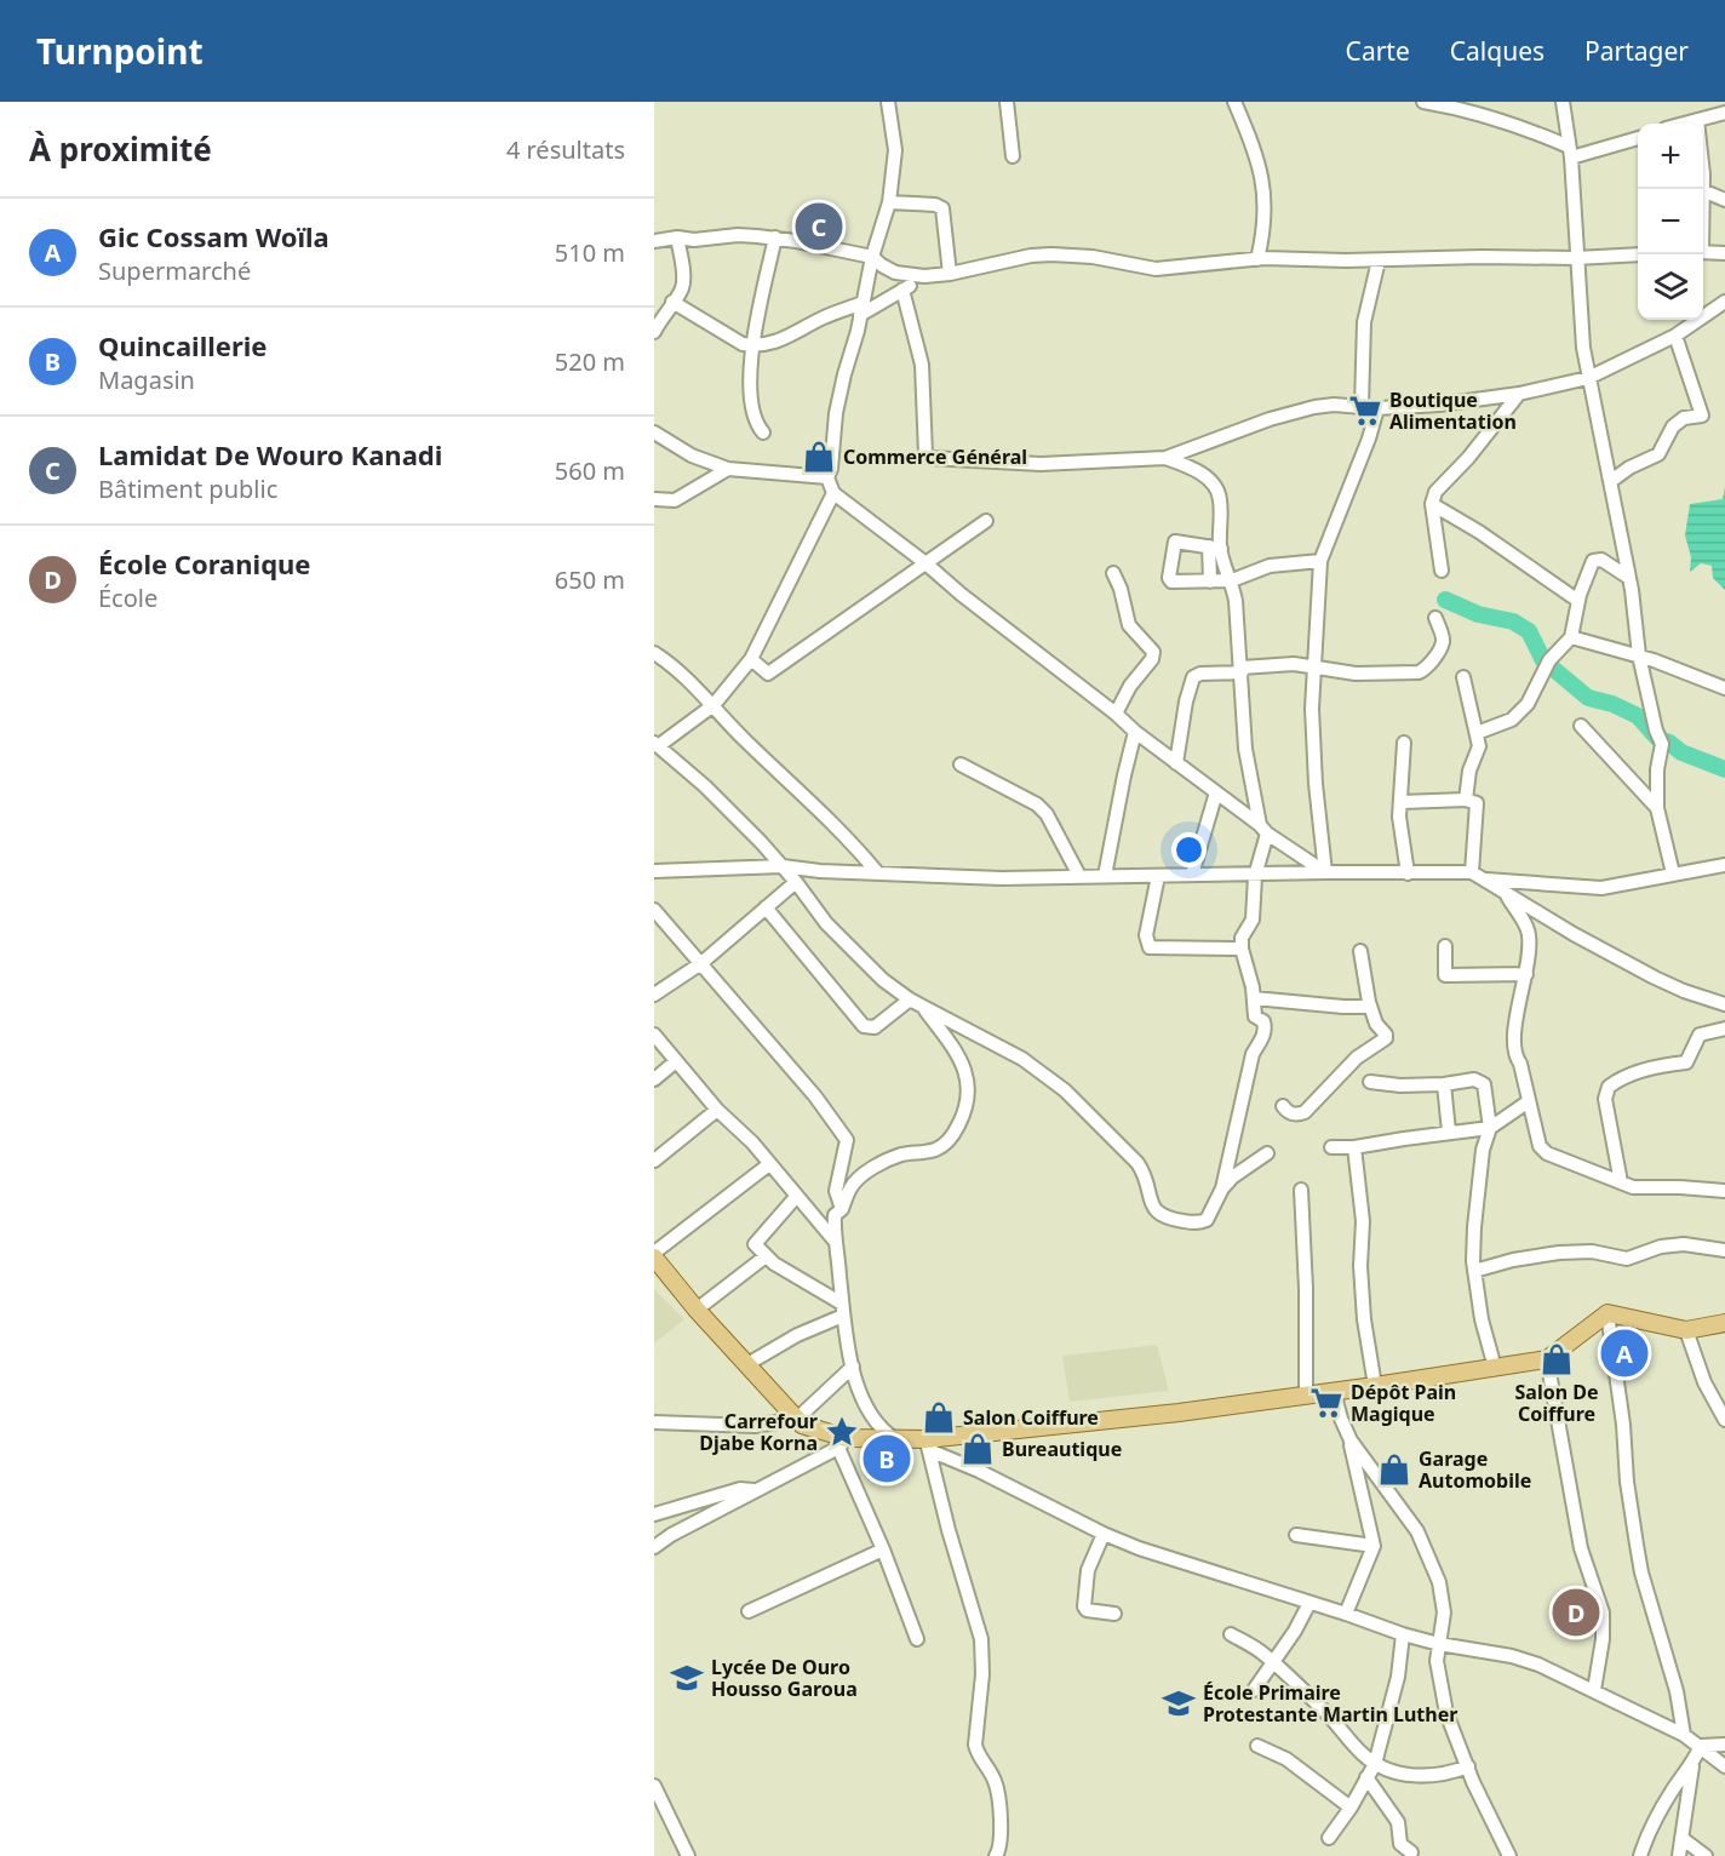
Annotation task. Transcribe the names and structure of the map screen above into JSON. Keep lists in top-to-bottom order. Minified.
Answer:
{"places":{"supermarket":["Boutique Alimentation","Dépôt Pain Magique"],"shop":["Commerce Général","Salon De Coiffure","Salon Coiffure","Bureautique","Garage Automobile"],"place":["Carrefour Djabe Korna"],"school or university":["Lycée De Ouro Housso Garoua","École Primaire Protestante Martin Luther"]},"page":{"header":"Turnpoint","nav":["Carte","Calques","Partager"],"heading":["À proximité","4 résultats"],"map_buttons":["+","−"],"list":[{"mark":"A","name":"Gic Cossam Woïla","note":"Supermarché","value":"510 m"},{"mark":"B","name":"Quincaillerie","note":"Magasin","value":"520 m"},{"mark":"C","name":"Lamidat De Wouro Kanadi","note":"Bâtiment public","value":"560 m"},{"mark":"D","name":"École Coranique","note":"École","value":"650 m"}],"pins":["C","A","B","D"]}}
